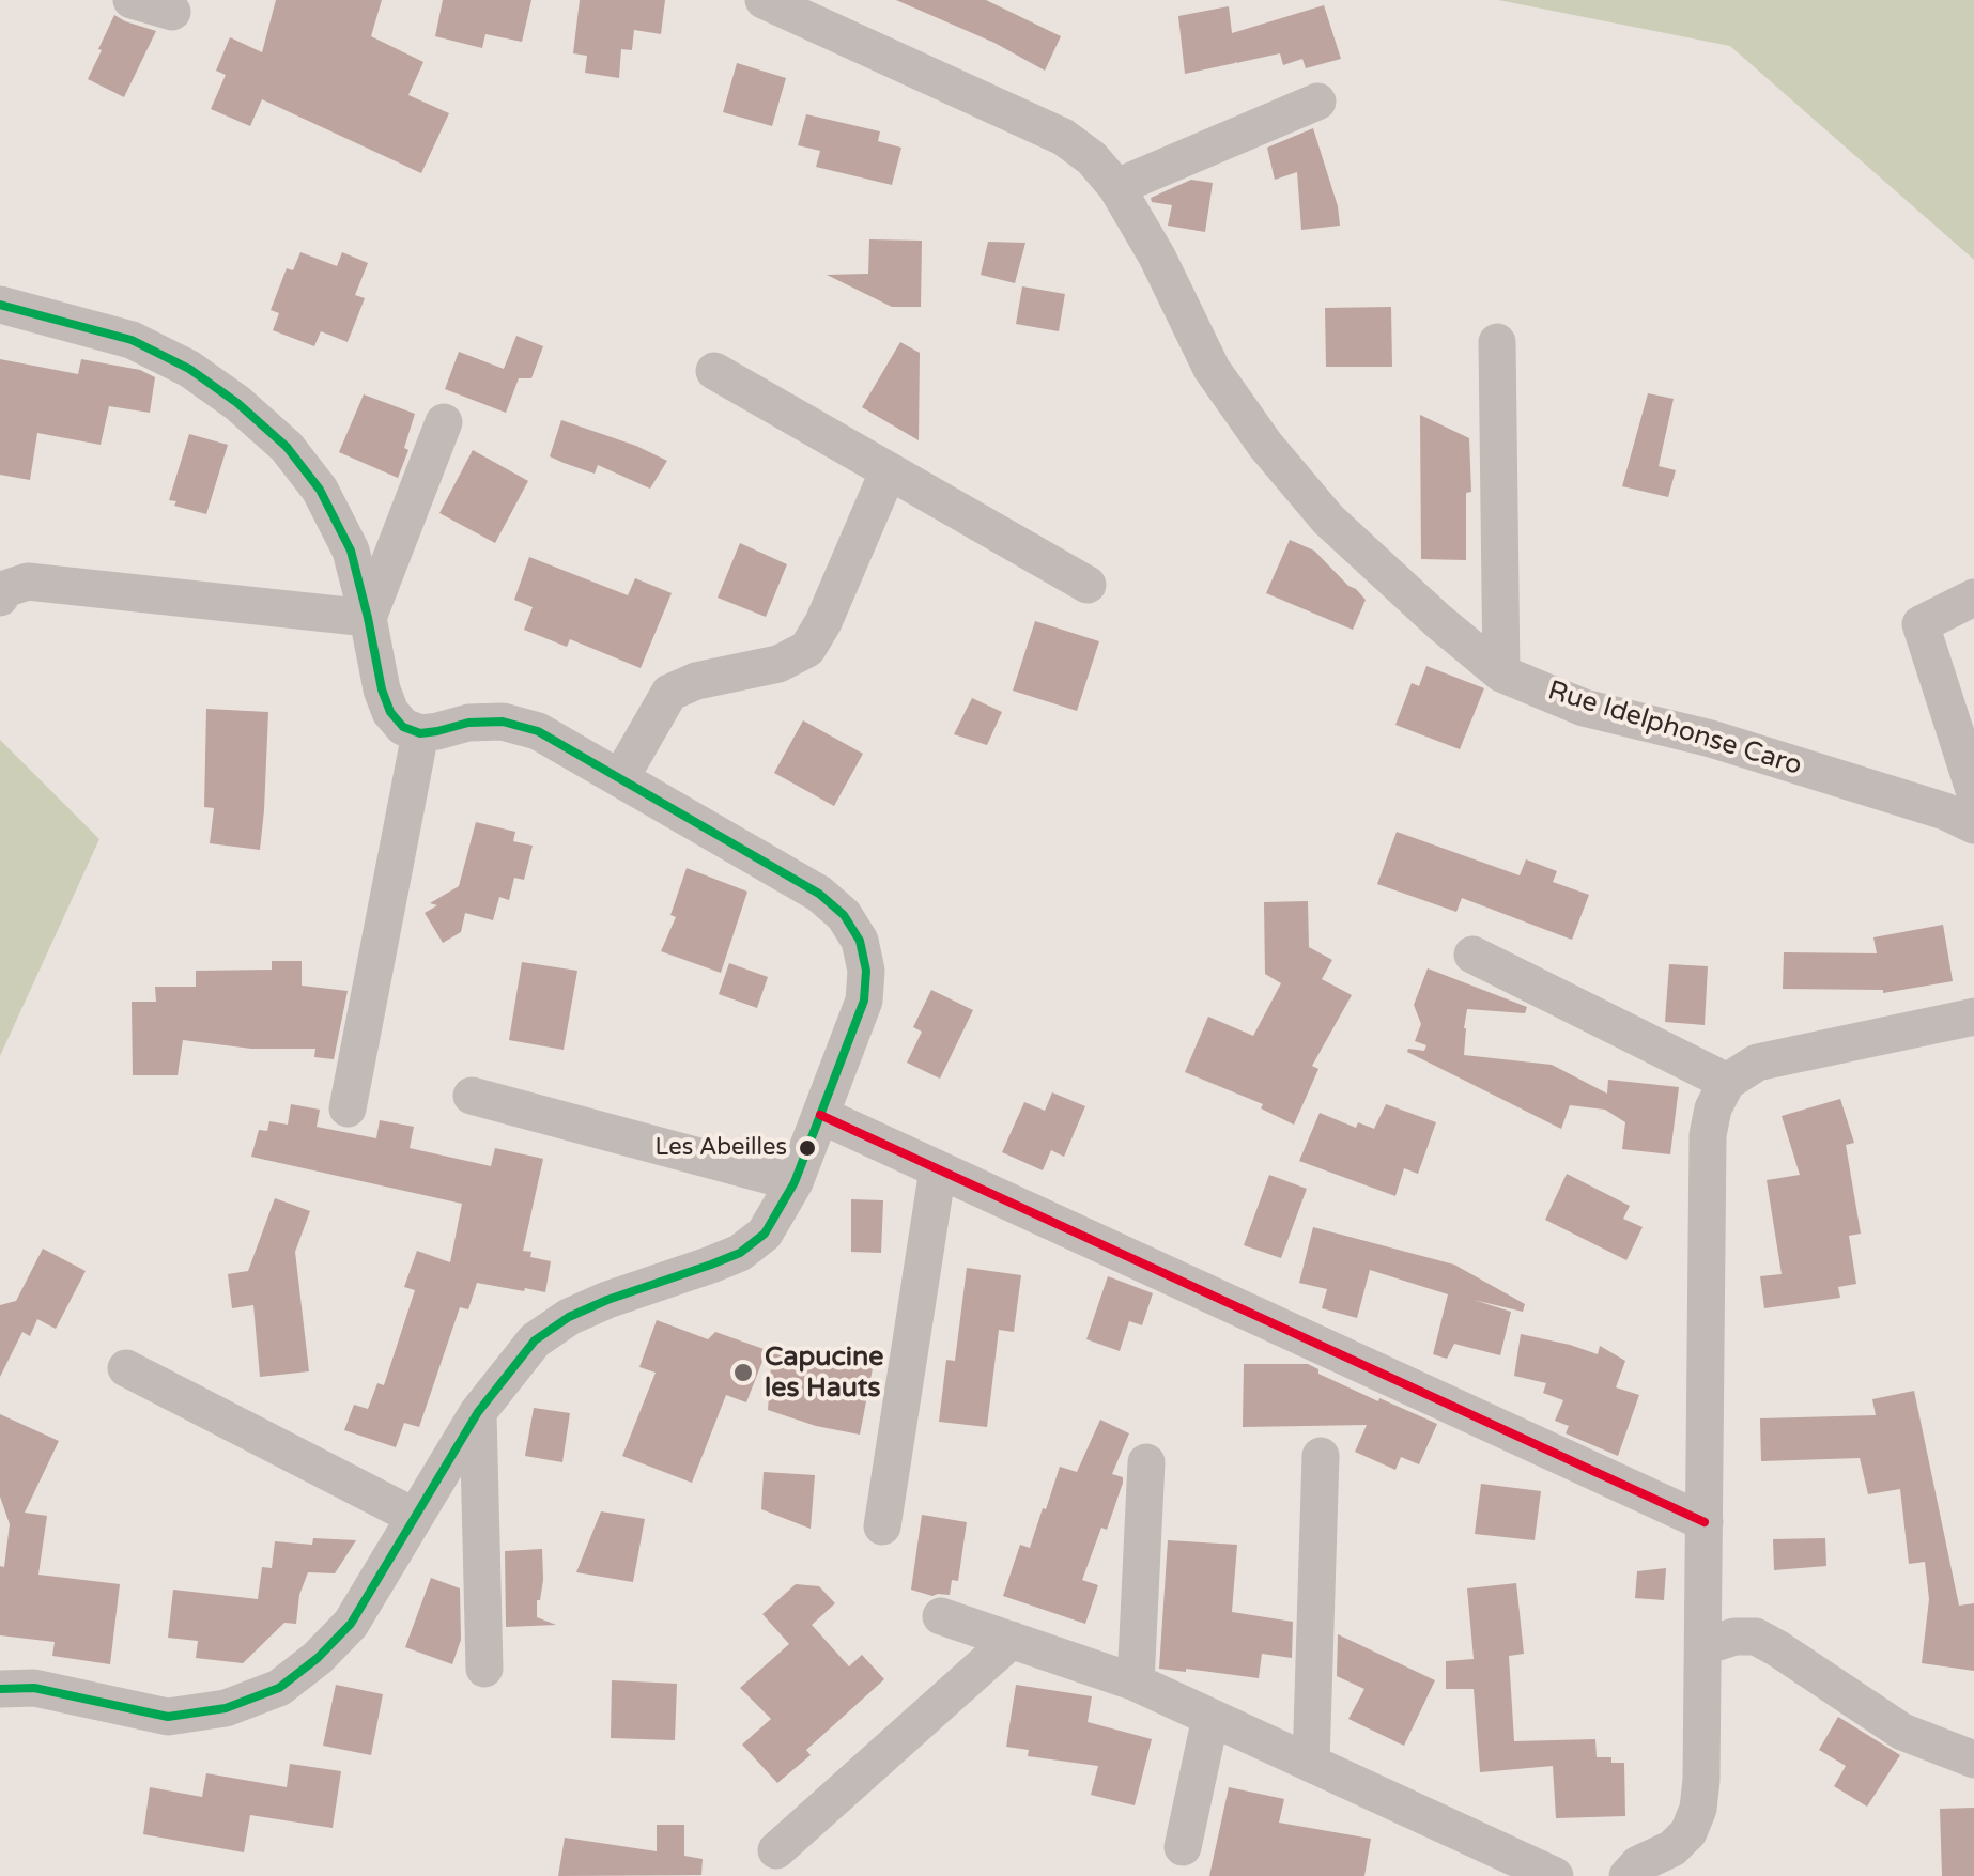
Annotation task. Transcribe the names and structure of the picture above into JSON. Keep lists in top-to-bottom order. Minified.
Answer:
{"streets":{"street":["Rue Idelphonse Caro"]},"places":["Les Abeilles","Capucine les Hauts"]}
